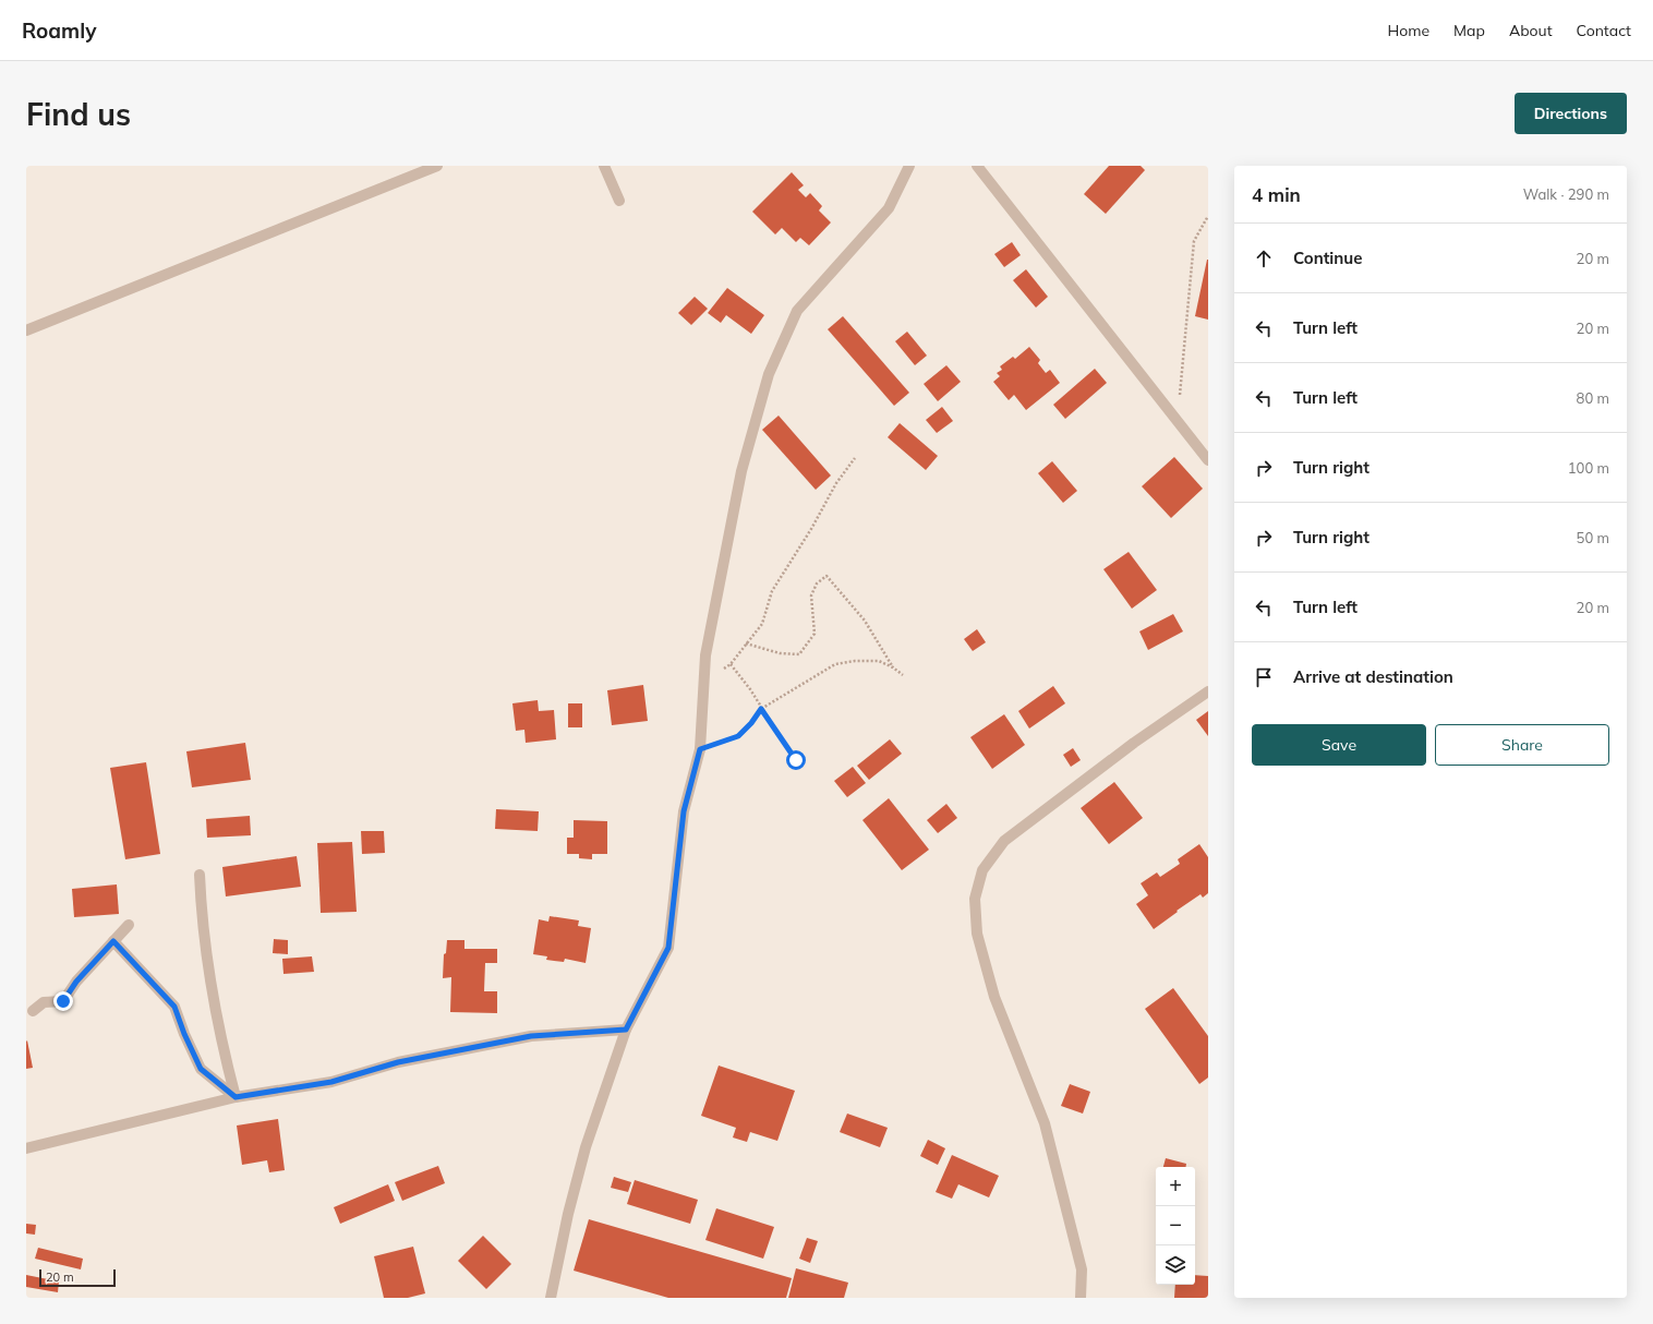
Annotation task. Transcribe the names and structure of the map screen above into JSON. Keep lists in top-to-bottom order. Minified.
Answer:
{"scale_bar":"20 m","page":{"header":"Roamly","nav":["Home","Map","About","Contact"],"buttons":["Directions",["Save","Share"]],"title":"Find us","heading":["4 min","Walk · 290 m"],"list":[["Continue","20 m"],["Turn left","20 m"],["Turn left","80 m"],["Turn right","100 m"],["Turn right","50 m"],["Turn left","20 m"],"Arrive at destination"],"map_buttons":["+","−"],"scale":"20 m"}}
